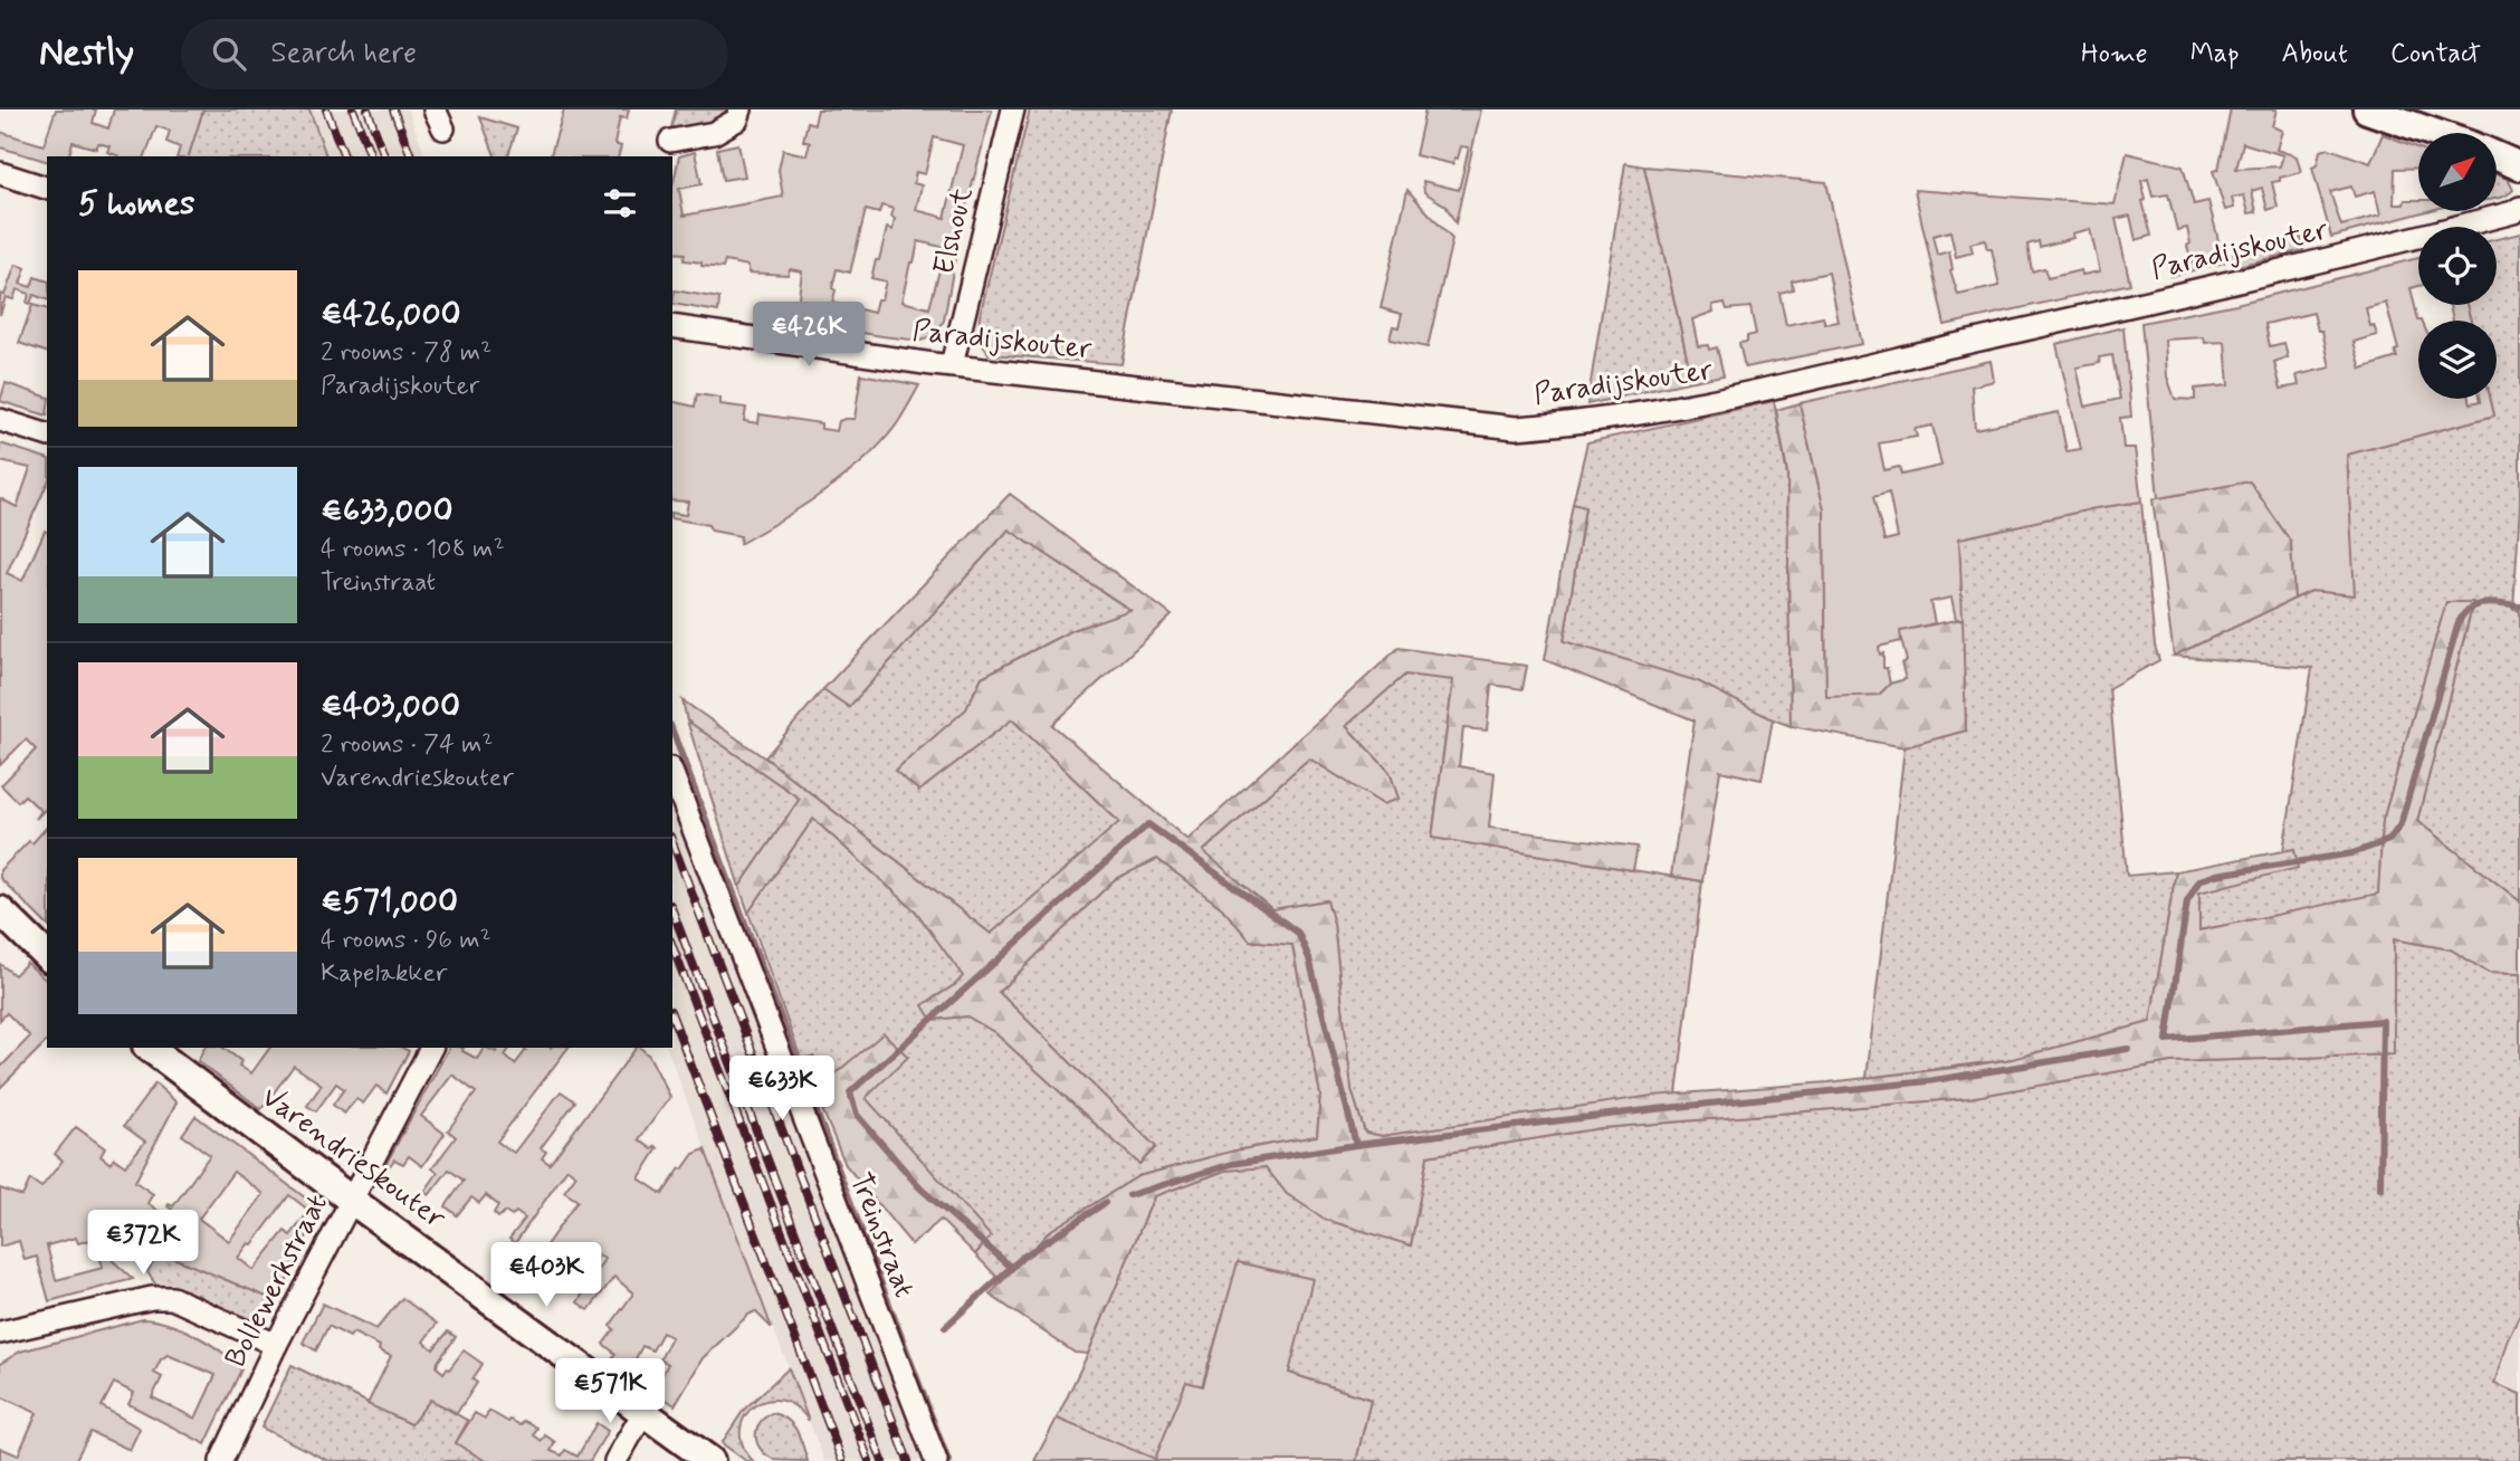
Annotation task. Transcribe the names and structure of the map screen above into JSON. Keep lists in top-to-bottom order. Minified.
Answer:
{"streets":{"street":["Elshout","Paradijskouter","Varendrieskouter","Treinstraat","Bollewerkstraat"]},"crossings":[["Elshout","Paradijskouter"],["Varendrieskouter","Bollewerkstraat"]],"north":"top right","page":{"header":"Nestly","search":"Search here","nav":["Home","Map","About","Contact"],"heading":"5 homes","list":[{"name":"€426,000","note":"2 rooms · 78 m² · Paradijskouter"},{"name":"€633,000","note":"4 rooms · 108 m² · Treinstraat"},{"name":"€403,000","note":"2 rooms · 74 m² · Varendrieskouter"},{"name":"€571,000","note":"4 rooms · 96 m² · Kapelakker"}],"price":["€426K","€633K","€372K","€403K","€571K"]}}
